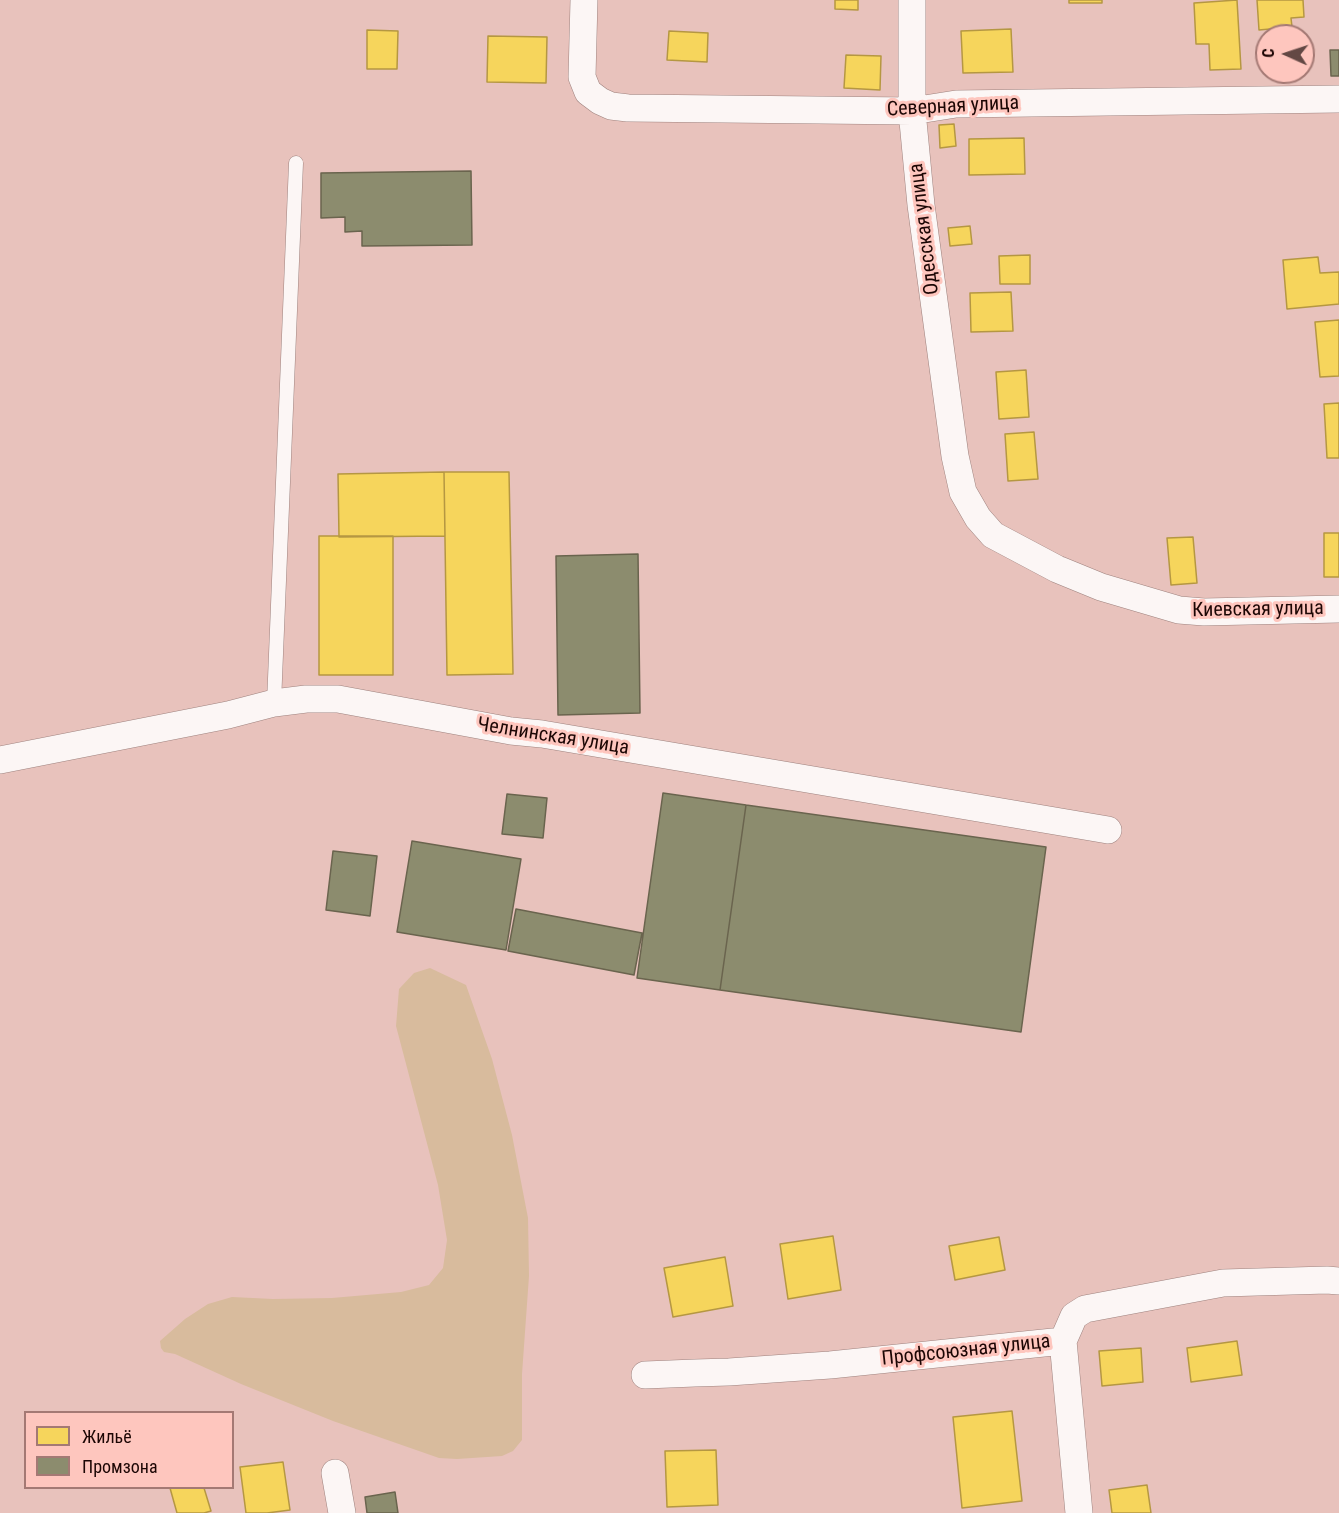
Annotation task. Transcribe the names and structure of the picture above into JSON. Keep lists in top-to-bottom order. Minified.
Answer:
{"streets":{"street":["Северная улица","Одесская улица","Киевская улица","Челнинская улица","Профсоюзная улица"]},"crossings":[["Северная улица","Одесская улица"],["Одесская улица","Киевская улица"]],"legend":["Жильё","Промзона"],"north":"left"}
